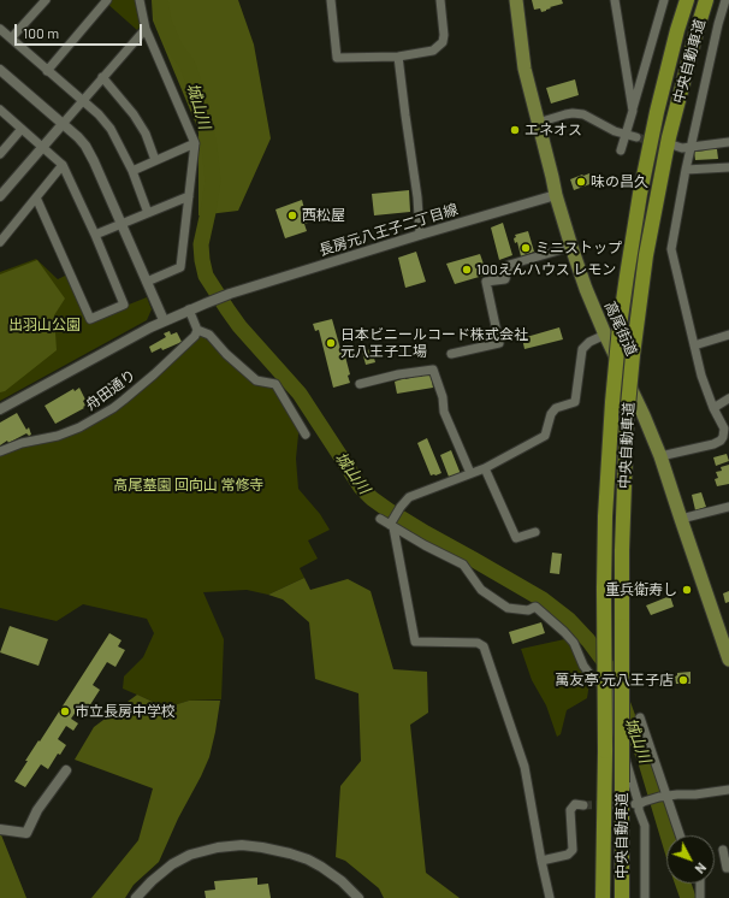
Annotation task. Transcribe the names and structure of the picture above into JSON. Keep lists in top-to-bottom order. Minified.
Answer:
{"streets":{"highway":["中央自動車道"],"main road":["高尾街道"],"street":["長房元八王子二丁目線","舟田通り"]},"crossings":[["長房元八王子二丁目線","高尾街道"]],"water":["城山川"],"parks":["出羽山公園","高尾墓園 回向山 常修寺"],"places":["エネオス","味の昌久","西松屋","ミニストップ","100えんハウス レモン","日本ビニールコード株式会社 元八王子工場","重兵衛寿し","萬友亭 元八王子店","市立長房中学校"],"scale_bar":"100 m","north":"bottom right"}
